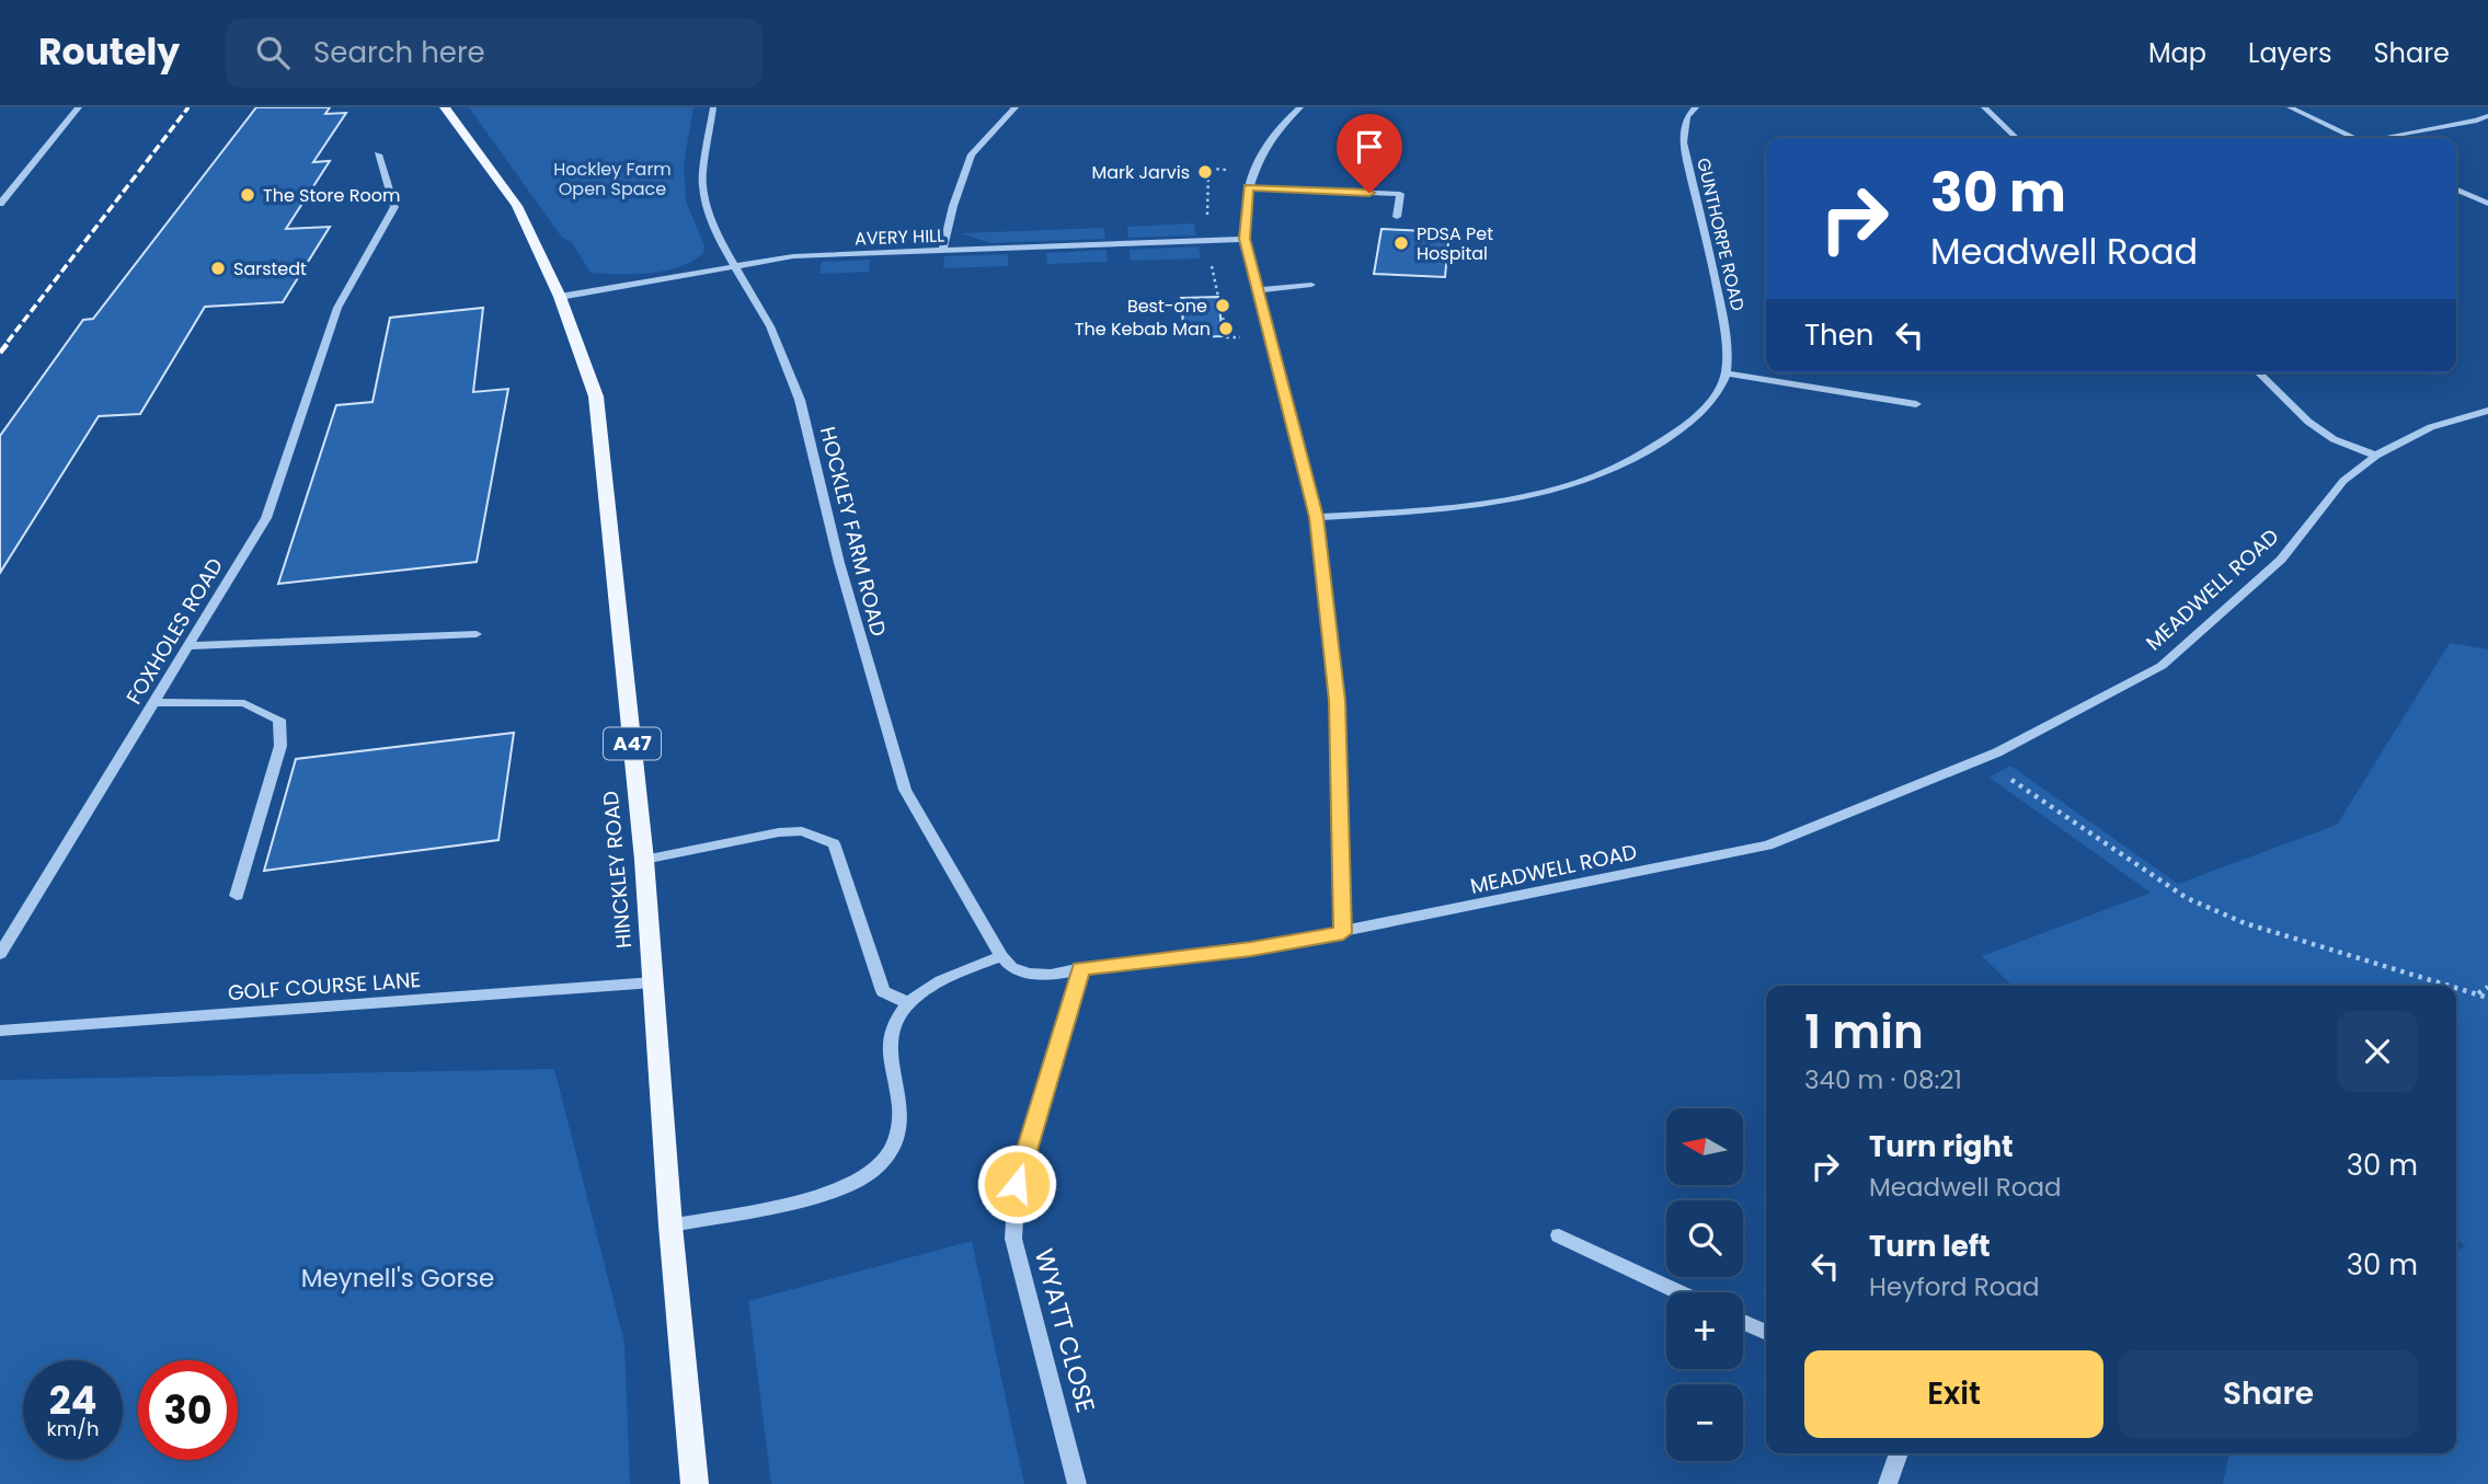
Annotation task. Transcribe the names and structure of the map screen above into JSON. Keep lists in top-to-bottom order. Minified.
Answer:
{"streets":{"main road":["A47","HINCKLEY ROAD"],"street":["GUNTHORPE ROAD","AVERY HILL","HOCKLEY FARM ROAD","MEADWELL ROAD","FOXHOLES ROAD","GOLF COURSE LANE","WYATT CLOSE"]},"crossings":[["AVERY HILL","HOCKLEY FARM ROAD"],["AVERY HILL","HINCKLEY ROAD"],["HOCKLEY FARM ROAD","MEADWELL ROAD"],["MEADWELL ROAD","WYATT CLOSE"],["HINCKLEY ROAD","GOLF COURSE LANE"]],"parks":["Hockley Farm Open Space","Meynell's Gorse"],"places":["Mark Jarvis","The Store Room","PDSA Pet Hospital","Sarstedt","Best-one","The Kebab Man"],"north":"left","page":{"header":"Routely","search":"Search here","nav":["Map","Layers","Share"],"turn":["30 m","Meadwell Road"],"then":"Then","heading":["1 min","340 m · 08:21"],"map_buttons":["+","−"],"list":[{"name":"Turn right","note":"Meadwell Road","value":"30 m"},{"name":"Turn left","note":"Heyford Road","value":"30 m"}],"buttons":["Exit","Share"],"speed":"24 km/h","limit":"30"}}
